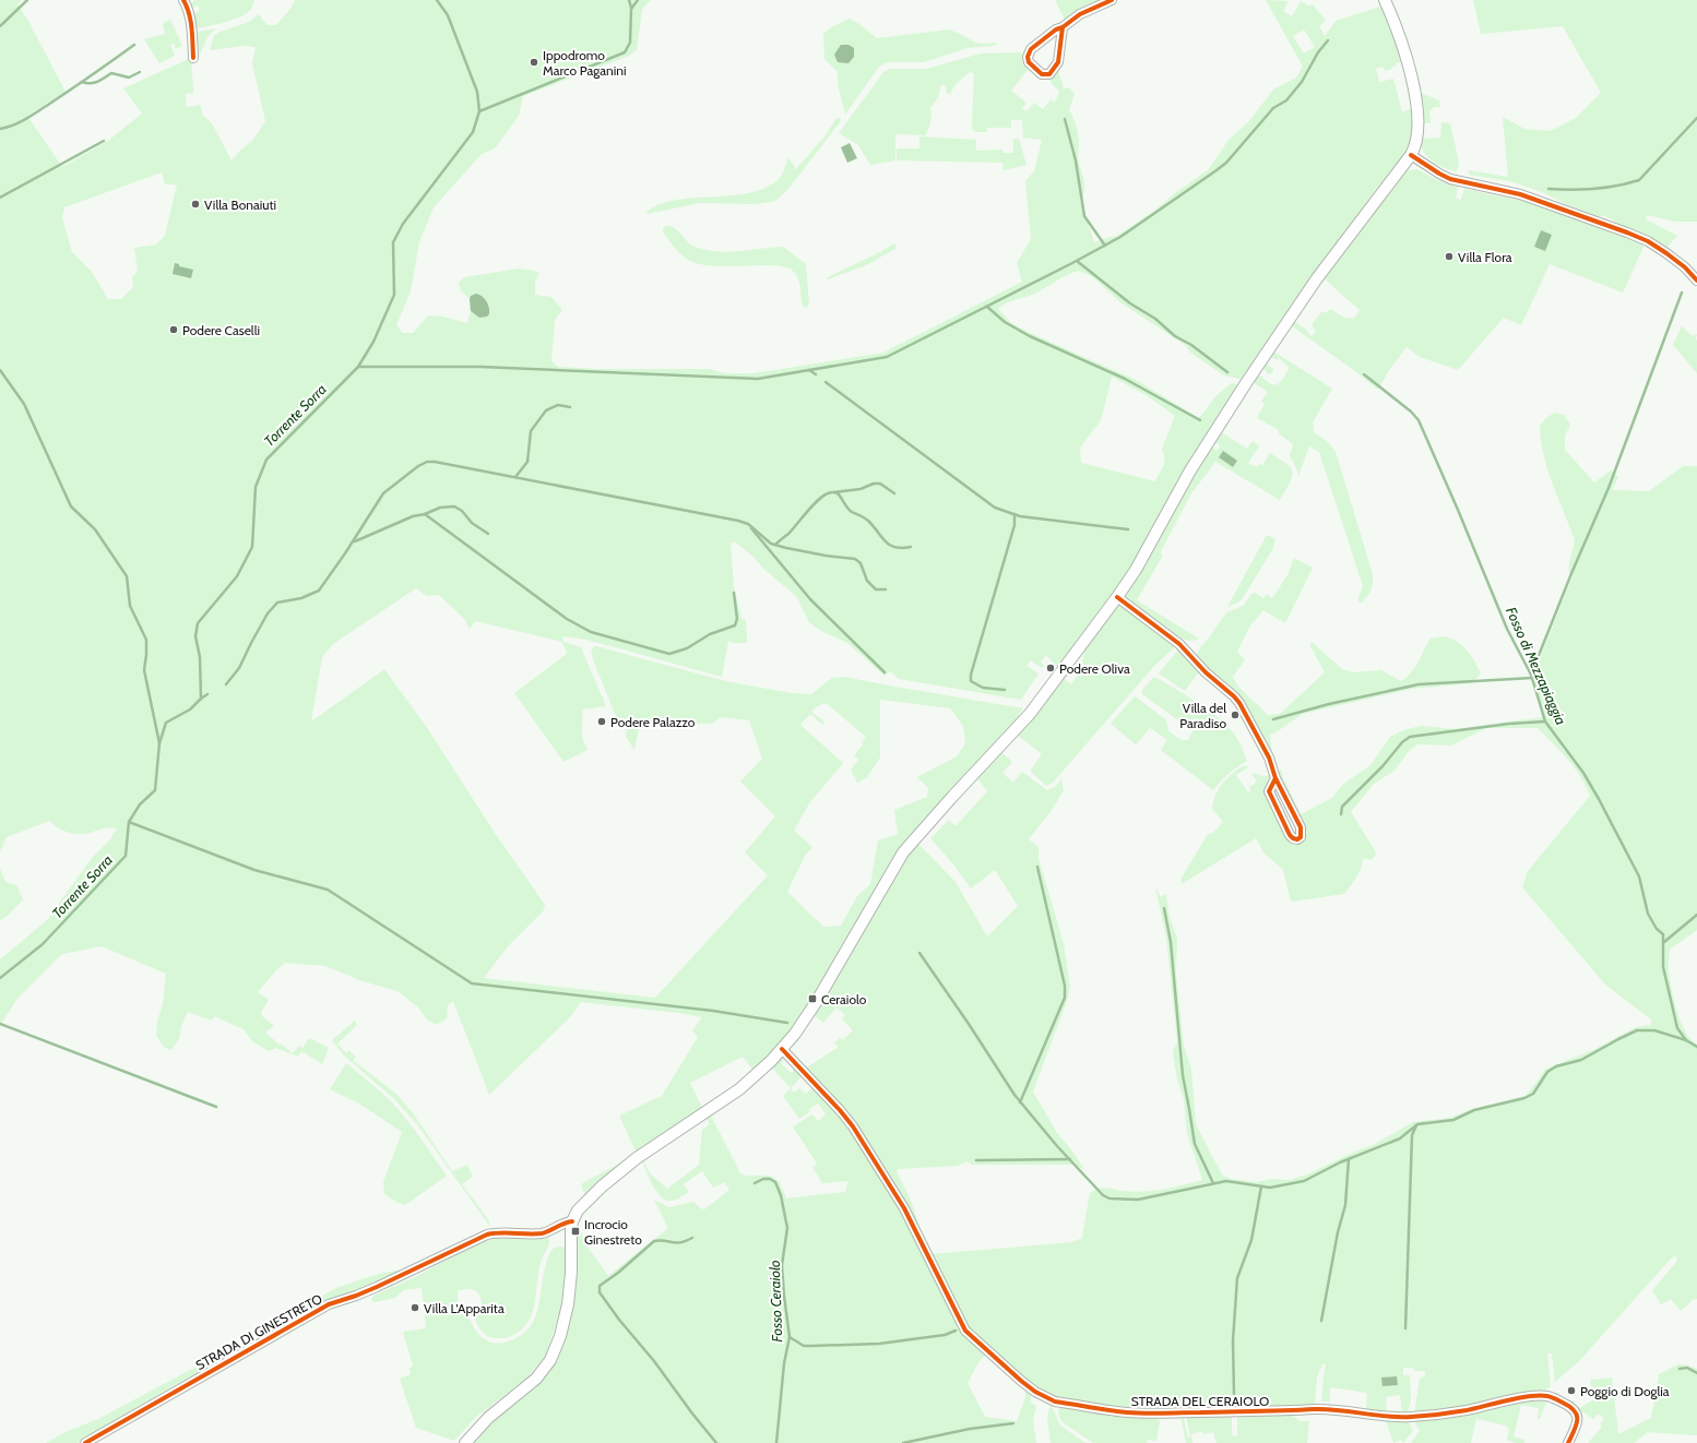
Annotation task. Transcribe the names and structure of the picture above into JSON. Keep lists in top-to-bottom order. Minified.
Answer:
{"streets":{"street":["STRADA DI GINESTRETO","STRADA DEL CERAIOLO"]},"water":["Torrente Sorra","Fosso di Mezzapiaggia","Fosso Ceraiolo"],"places":{"other":["Ippodromo Marco Paganini","Villa Bonaiuti","Villa Flora","Podere Caselli","Podere Oliva","Villa del Paradiso","Podere Palazzo","Villa L'Apparita","Poggio di Doglia"],"transit":["Ceraiolo","Incrocio Ginestreto"]}}
